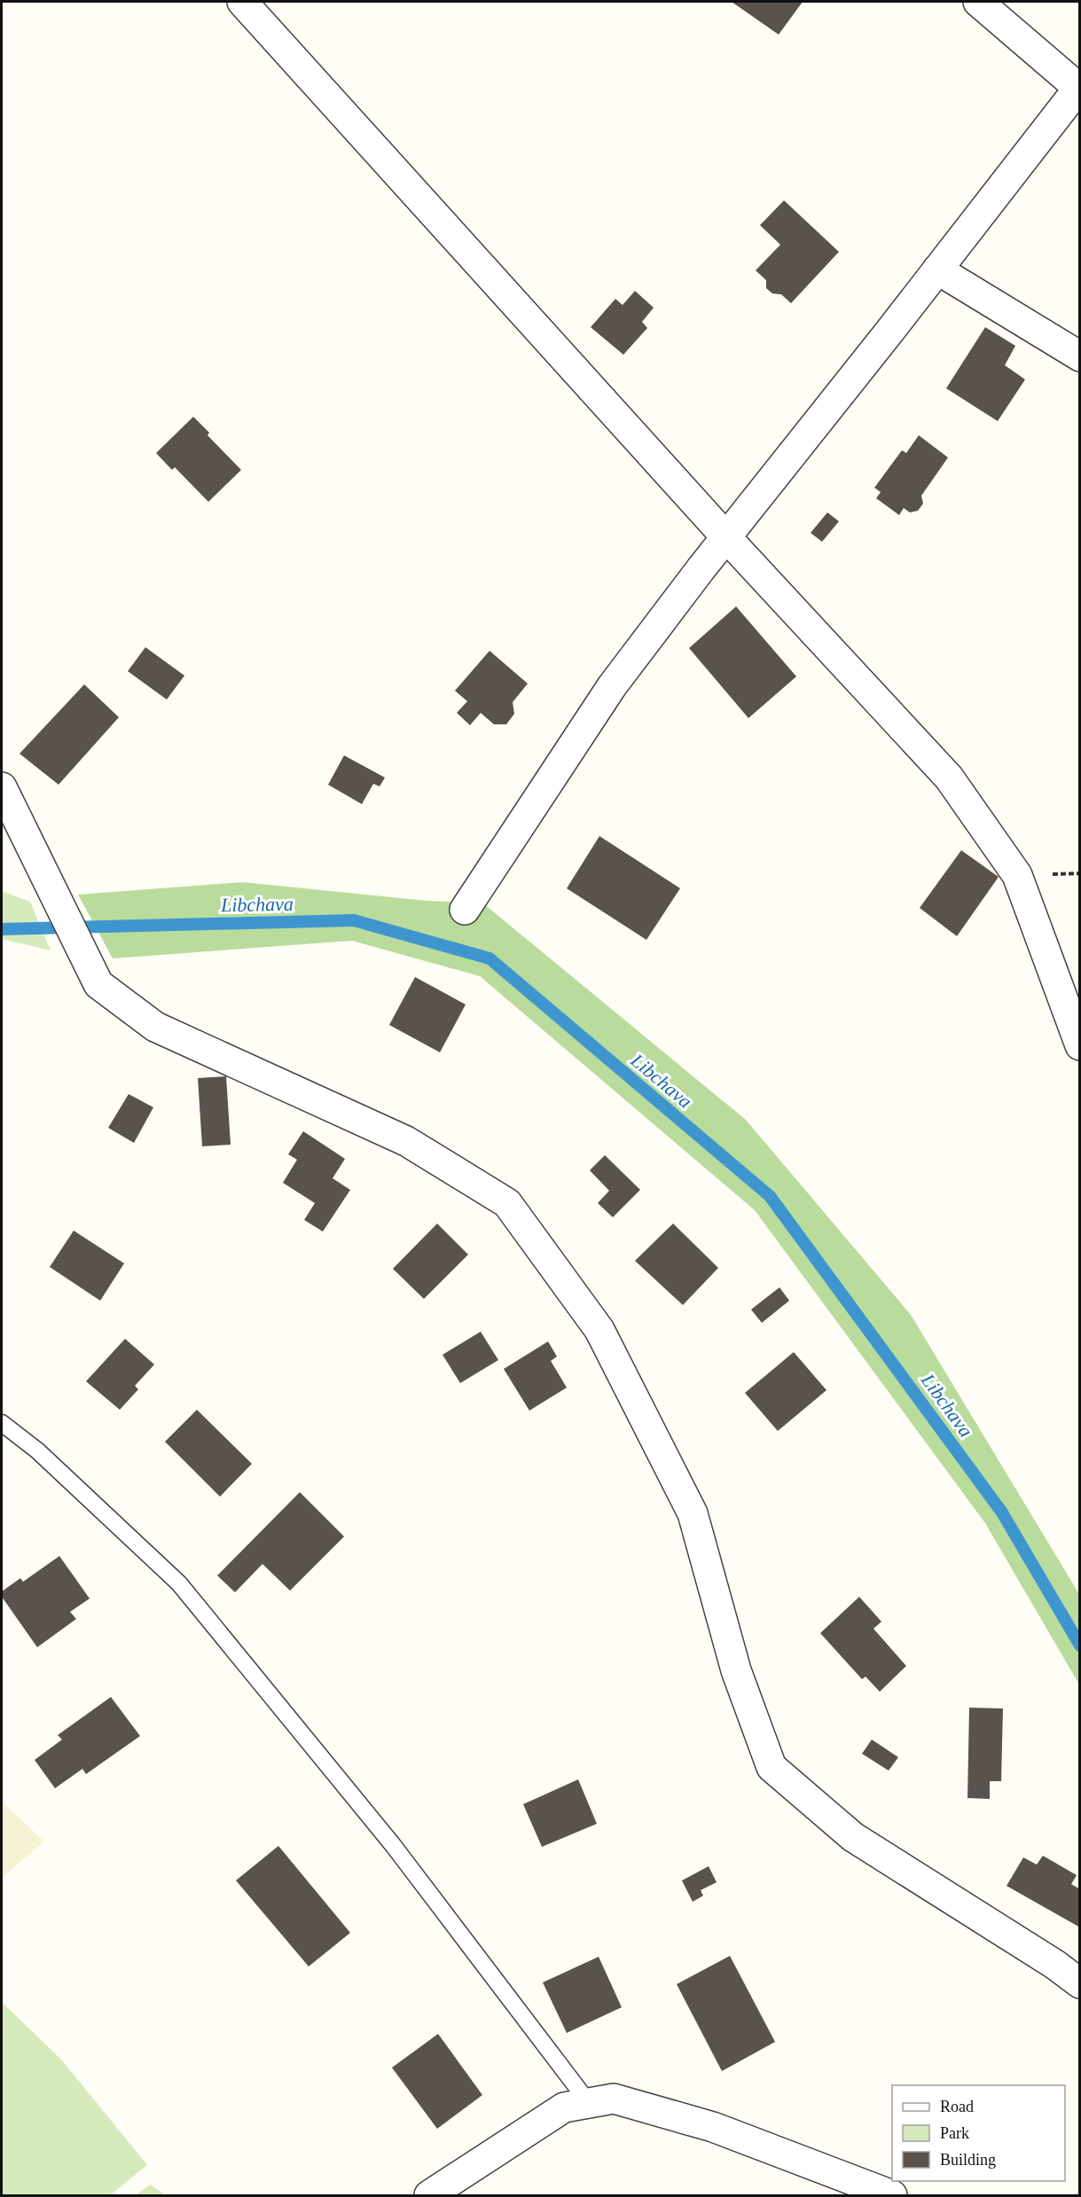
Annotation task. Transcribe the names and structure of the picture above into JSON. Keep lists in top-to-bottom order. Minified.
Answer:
{"water":["Libchava"],"legend":["Road","Park","Building"]}
